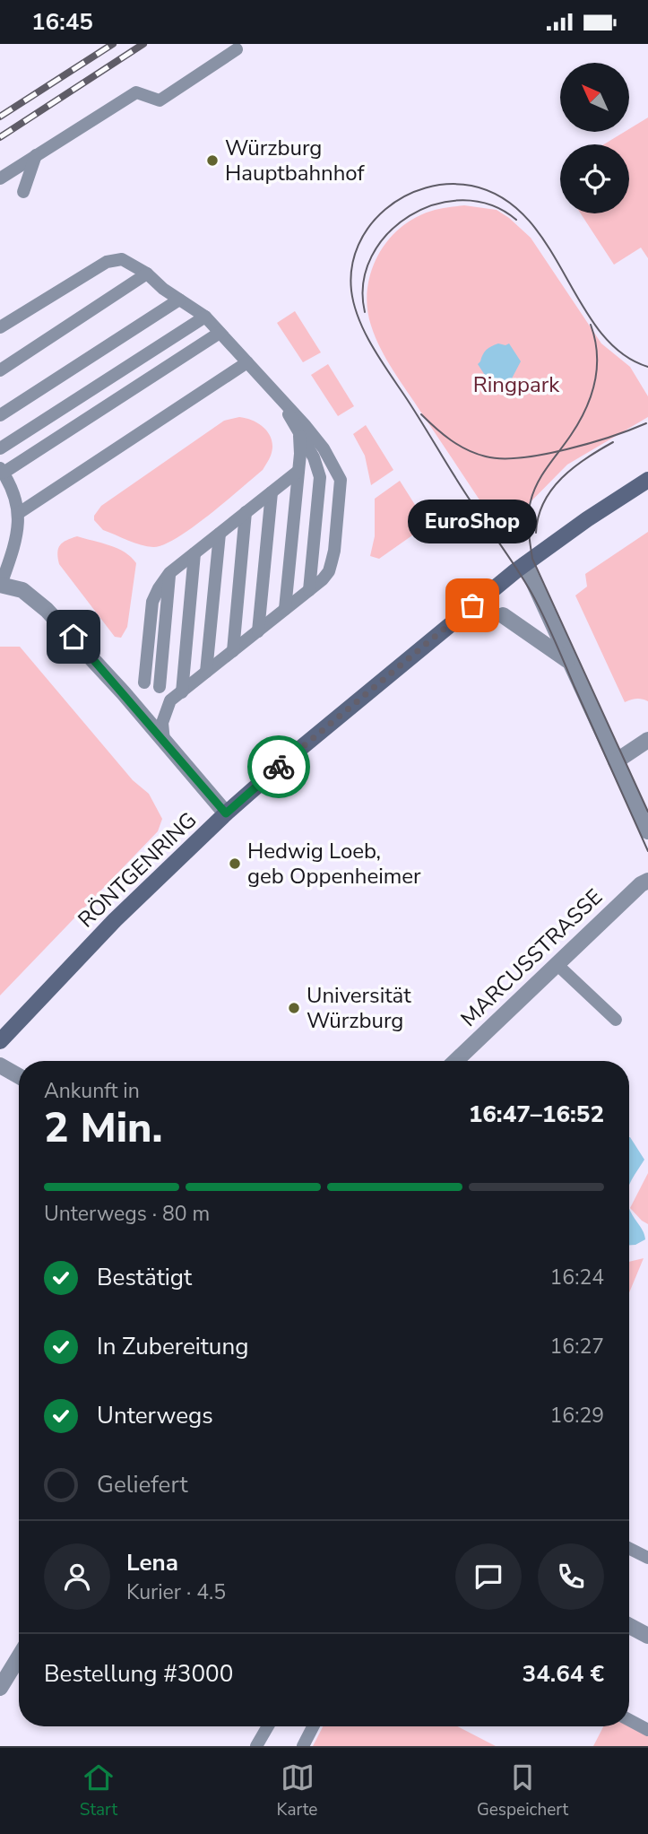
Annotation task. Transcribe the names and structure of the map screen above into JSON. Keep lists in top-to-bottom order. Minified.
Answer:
{"streets":{"main road":["RÖNTGENRING"],"street":["MARCUSSTRASSE"]},"parks":["Ringpark"],"places":["Würzburg Hauptbahnhof","EuroShop","Hedwig Loeb, geb Oppenheimer","Universität Würzburg"],"north":"top left","page":{"status":"16:45","bubble":"EuroShop","heading":["2 Min.","Ankunft in","16:47–16:52"],"panel":["Lena","Kurier · 4.5","Bestellung #3000","34.64 €"],"bar":"Unterwegs · 80 m","list":[["Bestätigt","16:24"],["In Zubereitung","16:27"],["Unterwegs","16:29"],"Geliefert"],"tabs":["Start","Karte","Gespeichert"]}}
